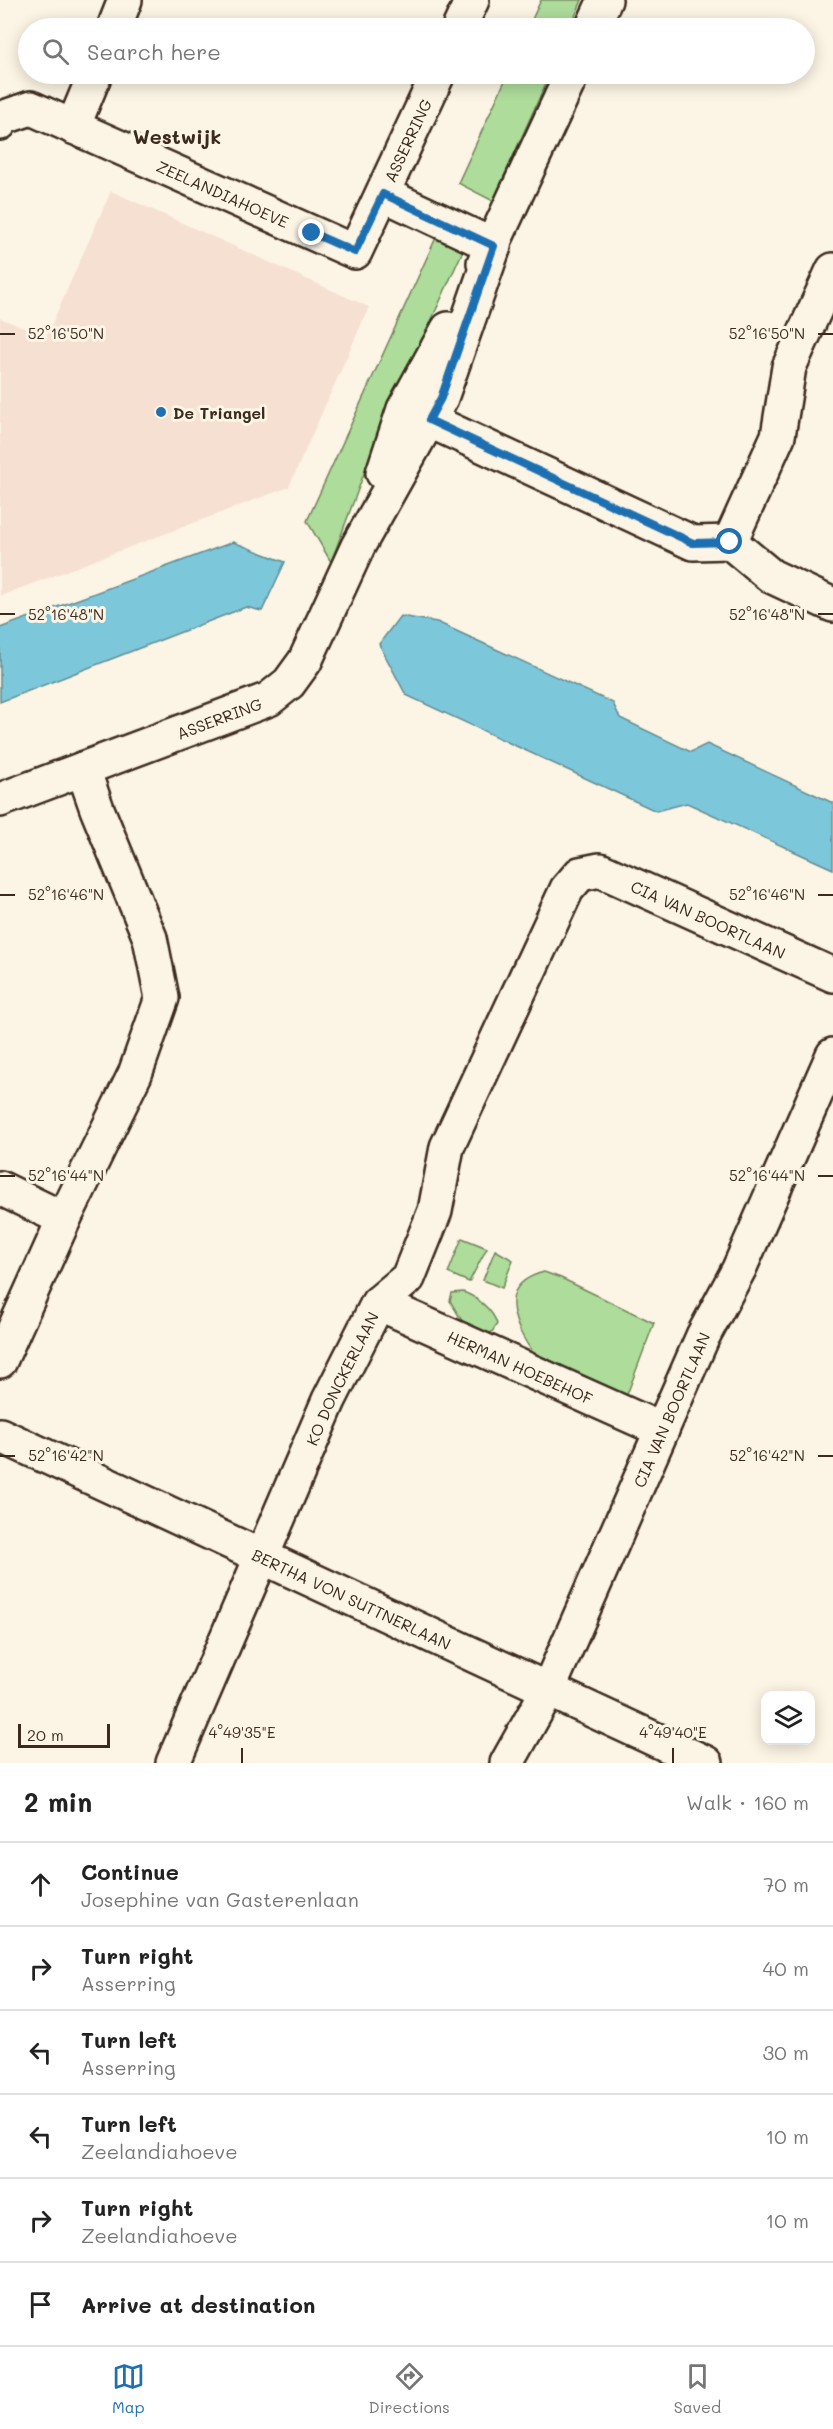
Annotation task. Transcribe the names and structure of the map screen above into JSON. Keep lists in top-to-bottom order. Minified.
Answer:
{"streets":{"street":["ASSERRING","ZEELANDIAHOEVE","CIA VAN BOORTLAAN","HERMAN HOEBEHOF","KO DONCKERLAAN","BERTHA VON SUTTNERLAAN"]},"crossings":[["ASSERRING","ZEELANDIAHOEVE"],["CIA VAN BOORTLAAN","HERMAN HOEBEHOF"],["CIA VAN BOORTLAAN","KO DONCKERLAAN"],["CIA VAN BOORTLAAN","BERTHA VON SUTTNERLAAN"],["HERMAN HOEBEHOF","KO DONCKERLAAN"],["KO DONCKERLAAN","BERTHA VON SUTTNERLAAN"]],"districts":["Westwijk"],"places":["De Triangel"],"scale_bar":"20 m","page":{"search":"Search here","scale":"20 m","heading":["2 min","Walk · 160 m"],"list":[["Continue","Josephine van Gasterenlaan","70 m"],["Turn right","Asserring","40 m"],["Turn left","Asserring","30 m"],["Turn left","Zeelandiahoeve","10 m"],["Turn right","Zeelandiahoeve","10 m"],"Arrive at destination"],"nav":["Map","Directions","Saved"]},"coordinates":["52°16'50\"N","52°16'48\"N","52°16'46\"N","52°16'44\"N","52°16'42\"N","4°49'35\"E","4°49'40\"E"]}
